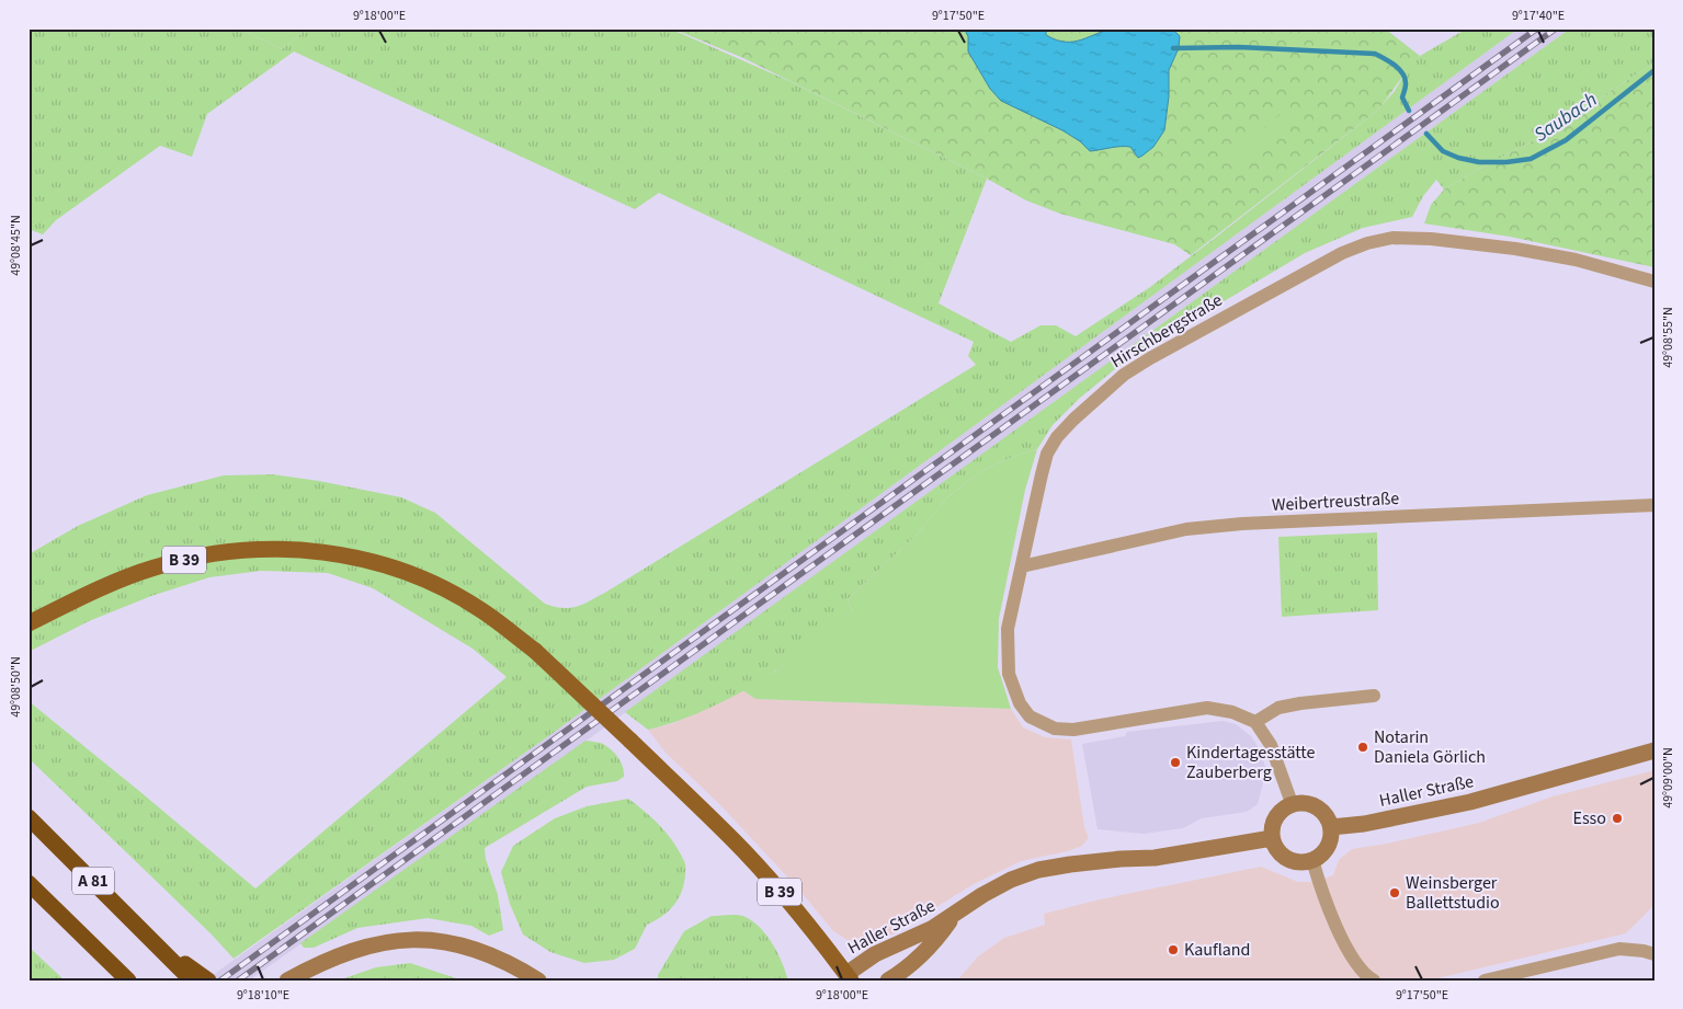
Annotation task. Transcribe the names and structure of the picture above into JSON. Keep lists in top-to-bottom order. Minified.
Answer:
{"streets":{"highway":["A 81"],"main road":["B 39"],"street":["Hirschbergstraße","Weibertreustraße","Haller Straße"]},"crossings":[["Hirschbergstraße","Weibertreustraße"],["B 39","Haller Straße"]],"water":["Saubach"],"places":["Notarin Daniela Görlich","Kindertagesstätte Zauberberg","Esso","Weinsberger Ballettstudio","Kaufland"],"coordinates":["9°18'00\"E","9°17'50\"E","9°17'40\"E","49°08'45\"N","49°08'55\"N","49°08'50\"N","49°09'00\"N","9°18'10\"E"]}
